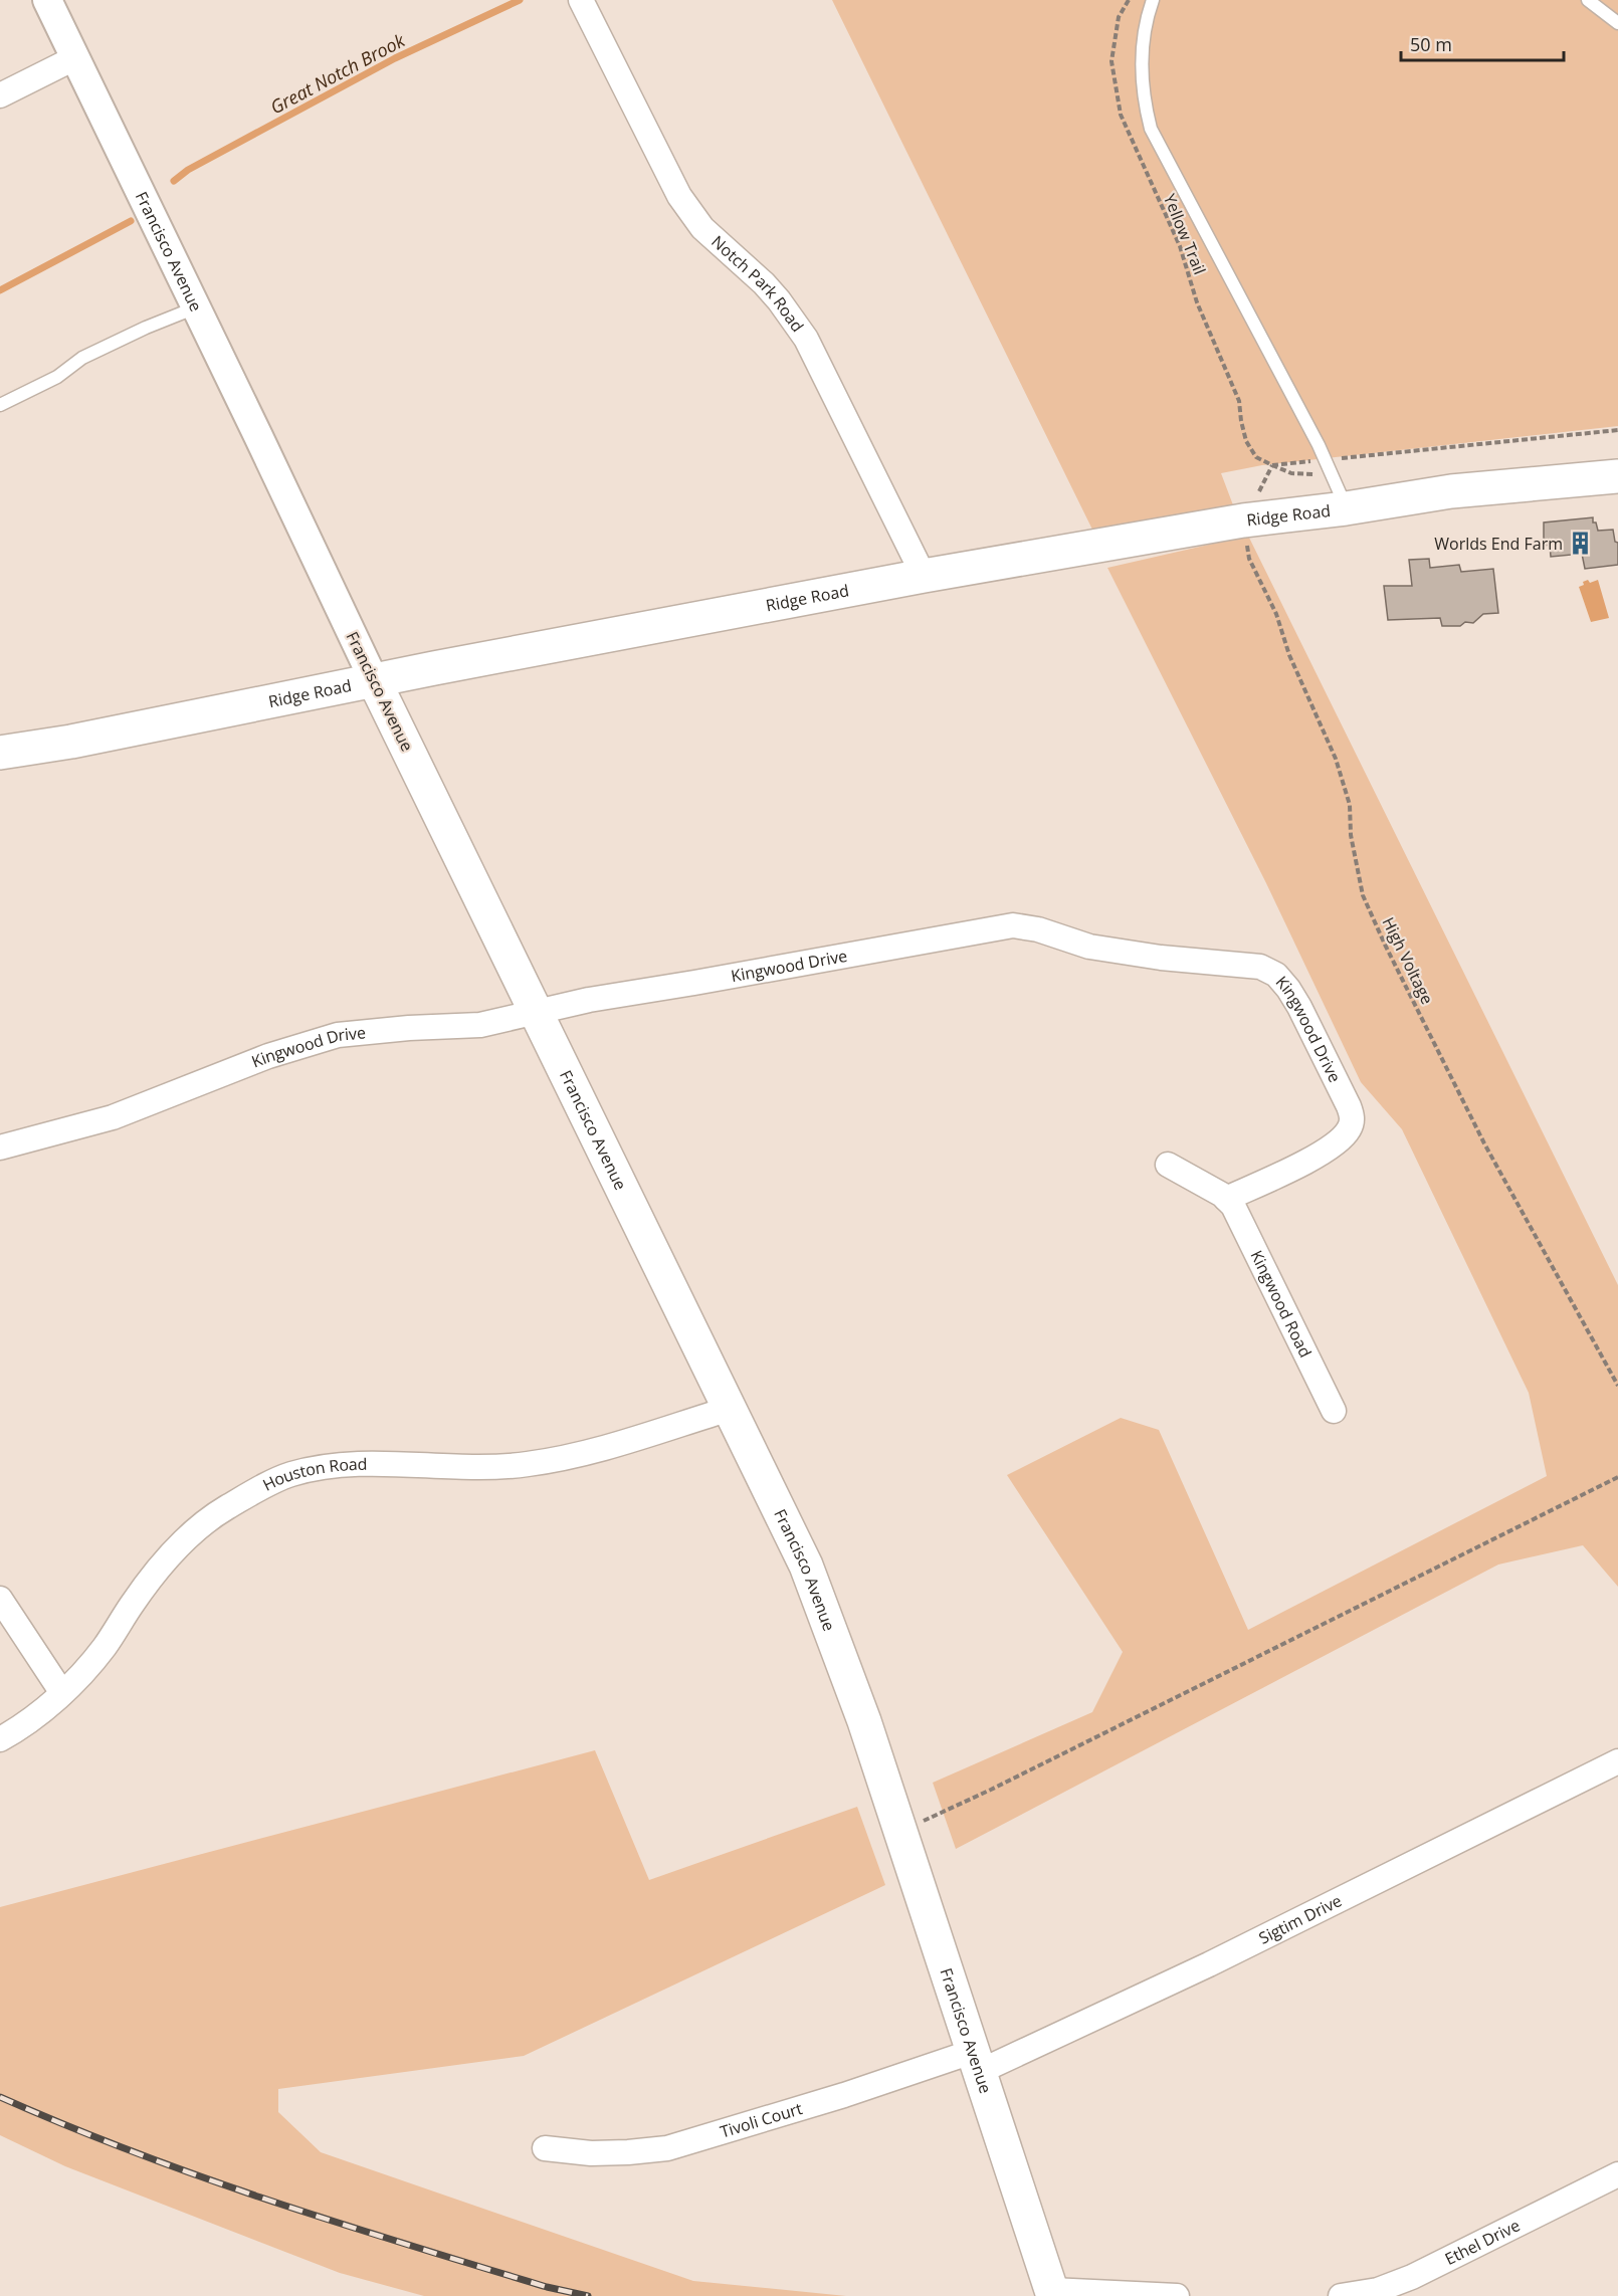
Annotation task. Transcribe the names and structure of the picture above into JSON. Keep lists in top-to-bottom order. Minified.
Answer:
{"streets":{"main road":["Francisco Avenue","Ridge Road"],"street":["Notch Park Road","Kingwood Drive","Kingwood Road","Houston Road","Sigtim Drive","Tivoli Court","Ethel Drive"],"path":["Yellow Trail","High Voltage"]},"crossings":[["Francisco Avenue","Ridge Road"],["Francisco Avenue","Kingwood Drive"],["Francisco Avenue","Houston Road"],["Francisco Avenue","Sigtim Drive"],["Francisco Avenue","Tivoli Court"],["Notch Park Road","Ridge Road"],["Ridge Road","High Voltage"],["Kingwood Drive","Kingwood Road"],["Sigtim Drive","Tivoli Court"]],"water":["Great Notch Brook"],"places":{"building":["Worlds End Farm"]},"scale_bar":"50 m"}
